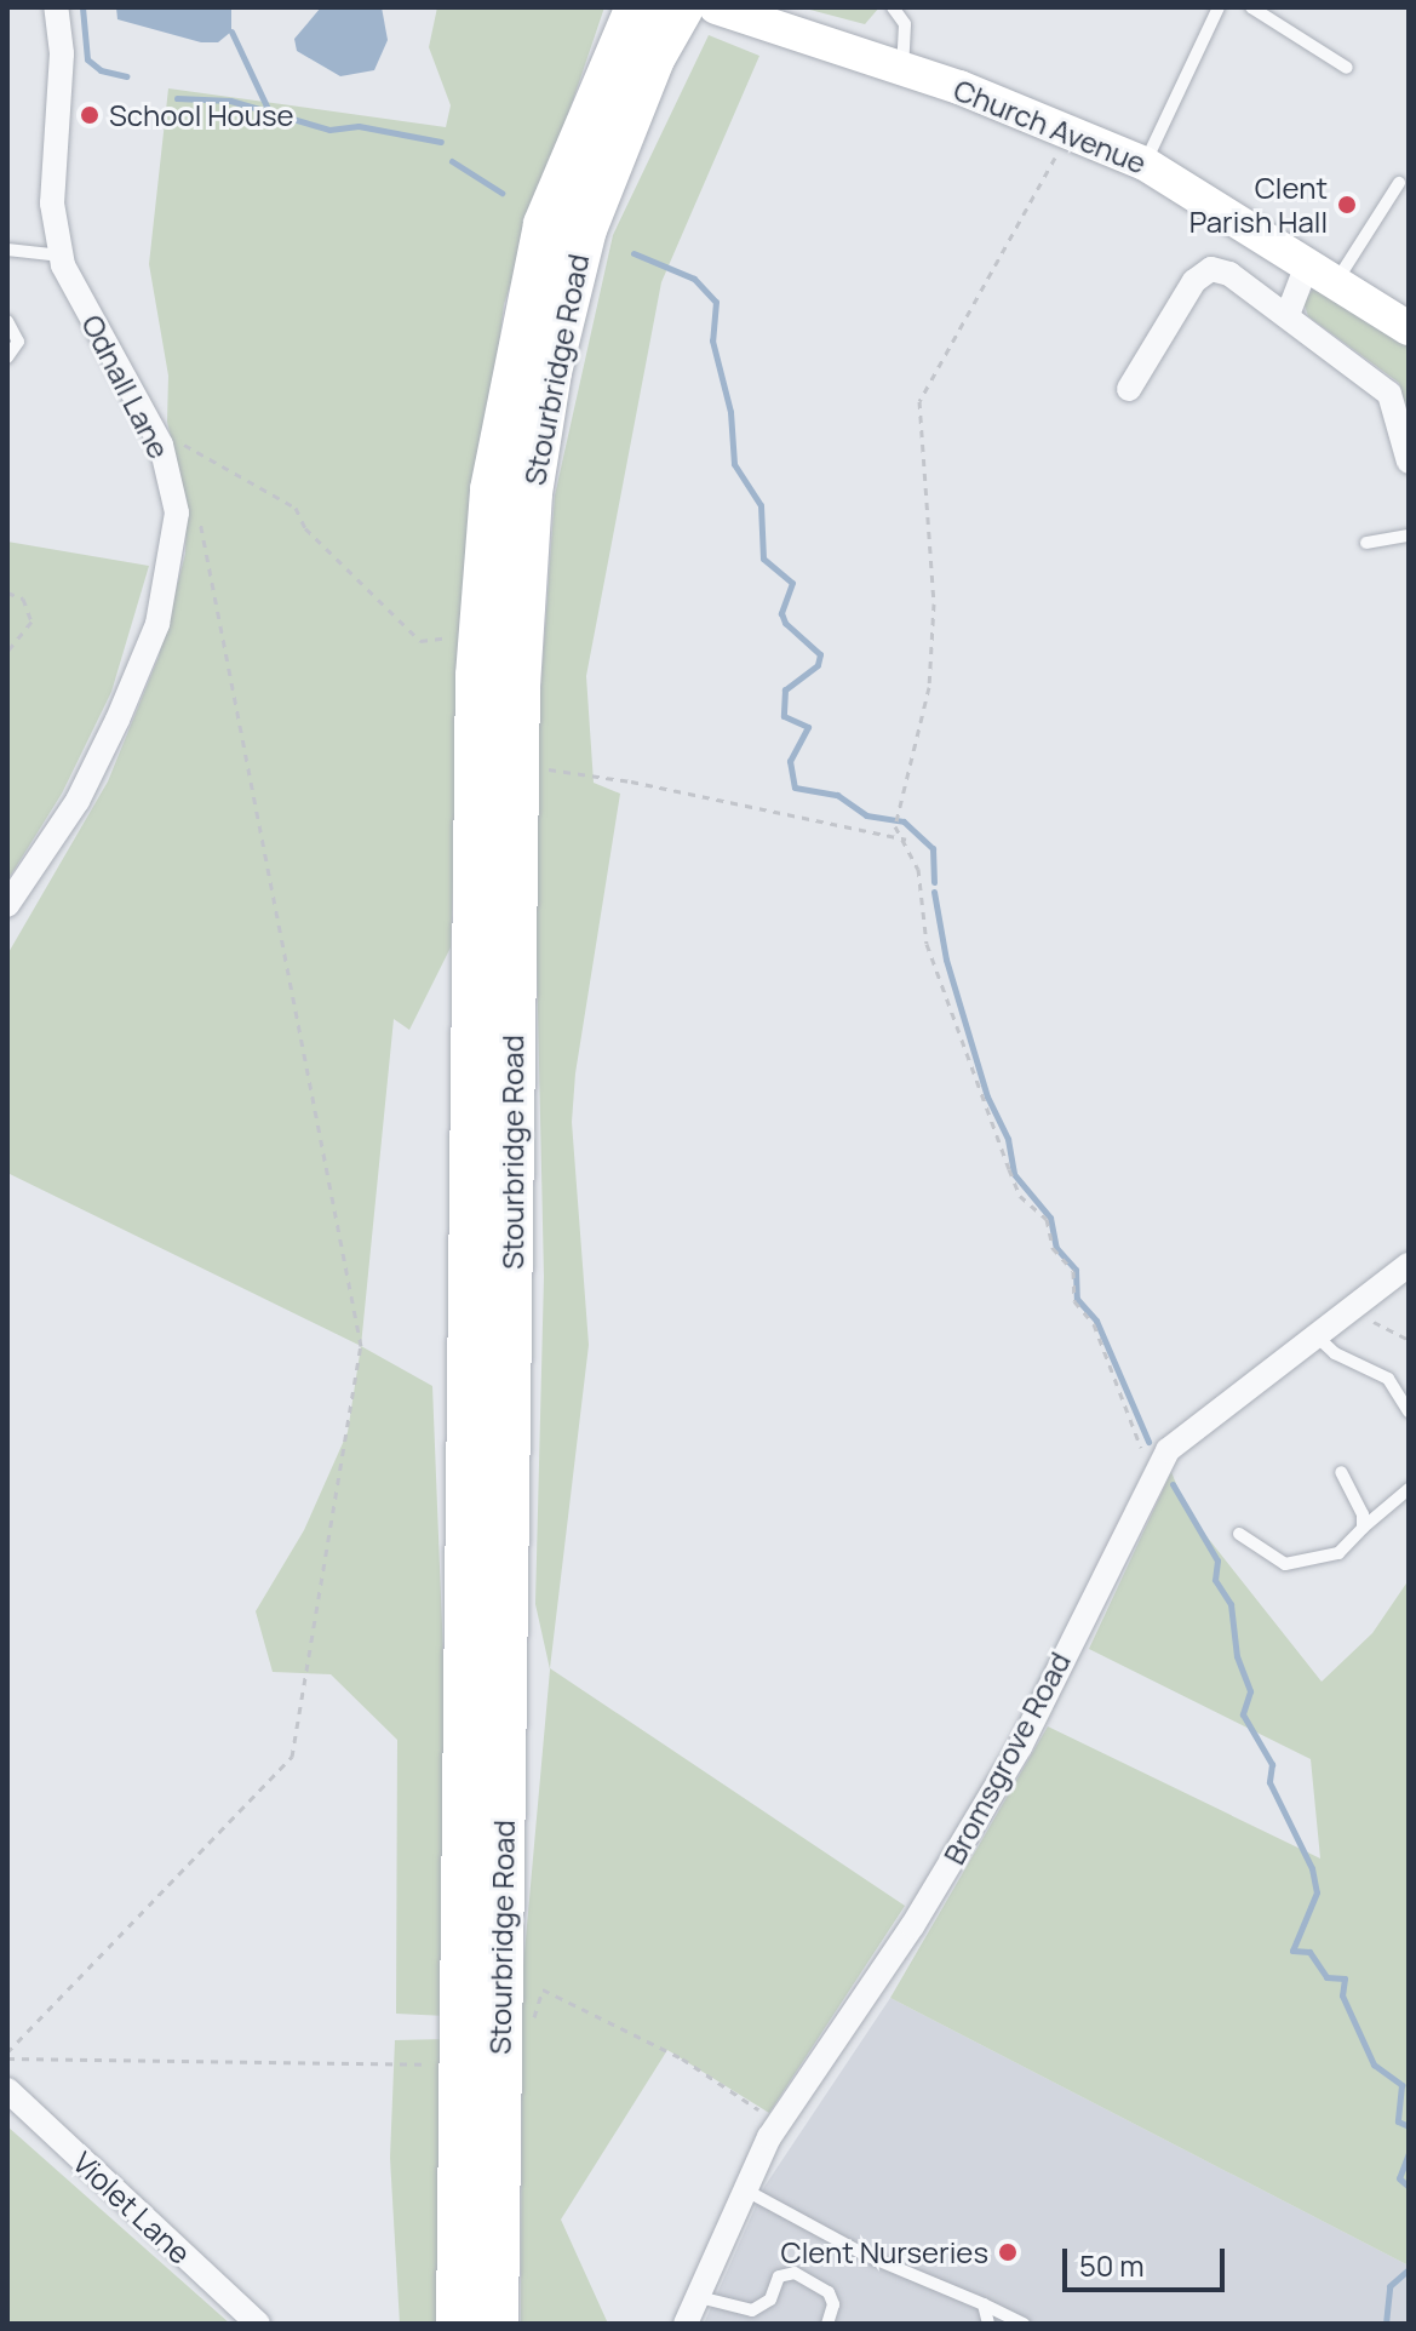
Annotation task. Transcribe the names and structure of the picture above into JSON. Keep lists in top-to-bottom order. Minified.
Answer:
{"streets":{"highway":["Stourbridge Road"],"street":["Church Avenue","Odnall Lane","Bromsgrove Road","Violet Lane"]},"places":["School House","Clent Parish Hall","Clent Nurseries"],"scale_bar":"50 m"}
